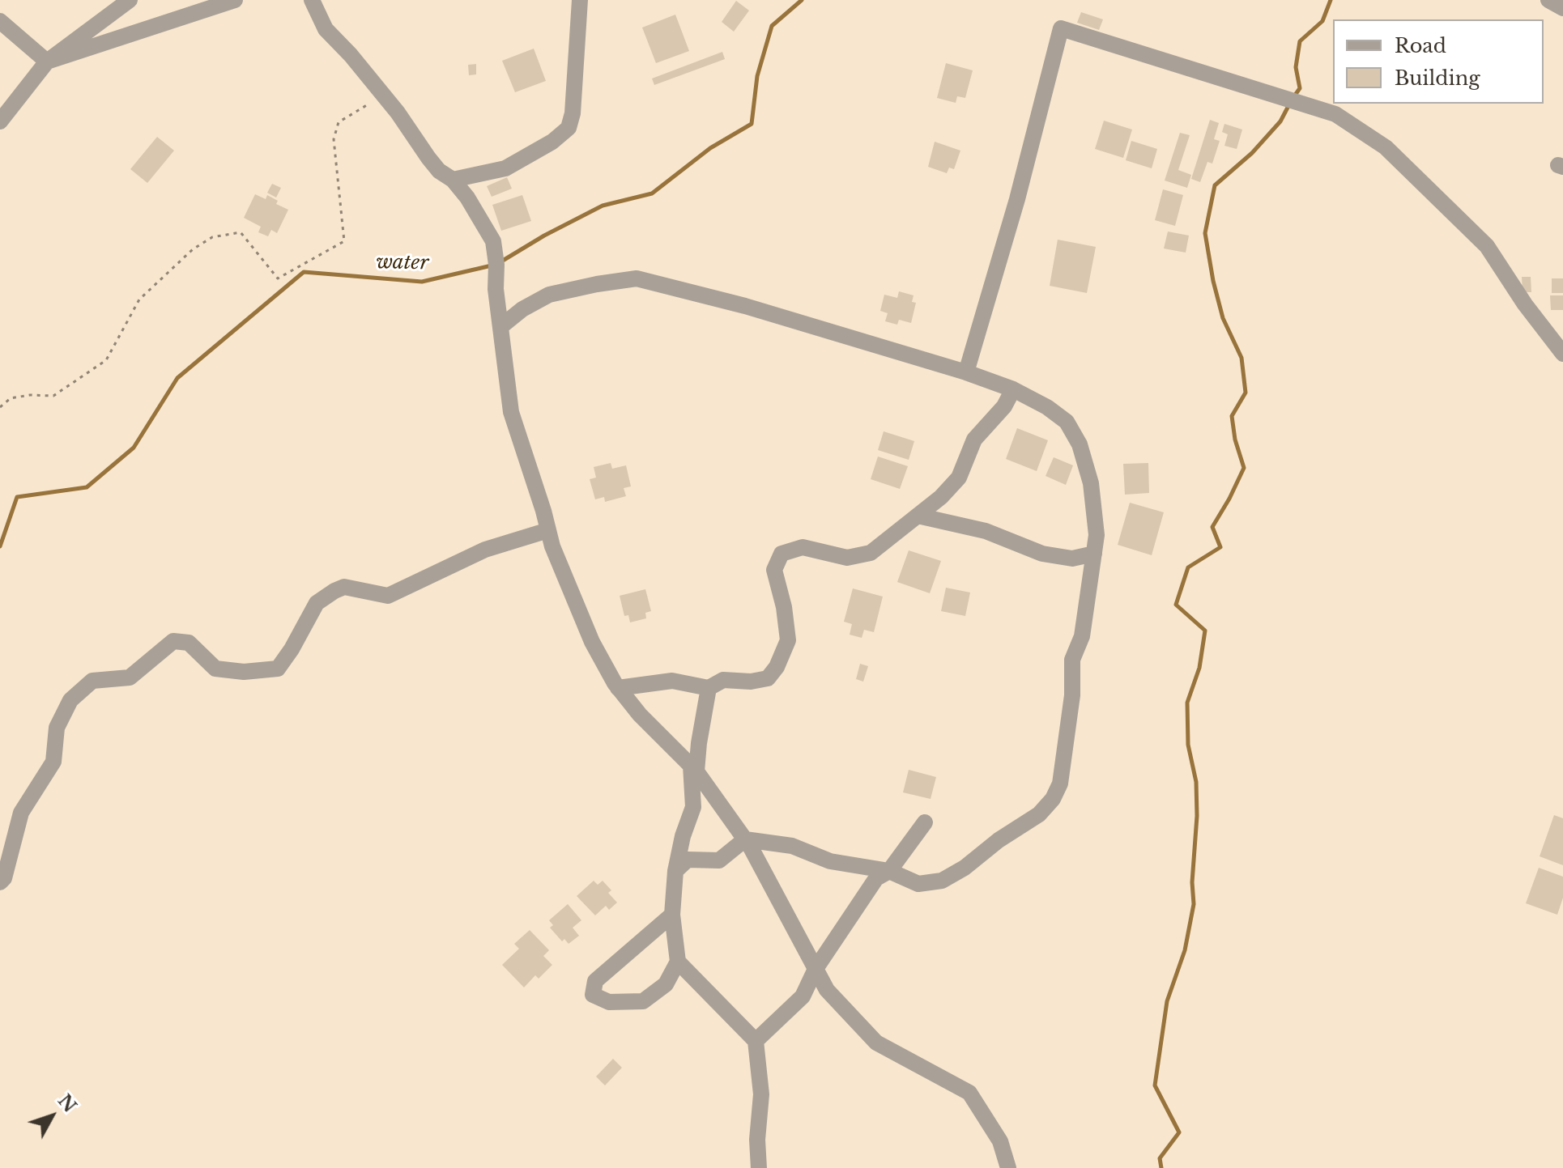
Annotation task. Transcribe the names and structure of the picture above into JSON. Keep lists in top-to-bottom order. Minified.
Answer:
{"water":["water"],"legend":["Road","Building"],"north":"top right"}
